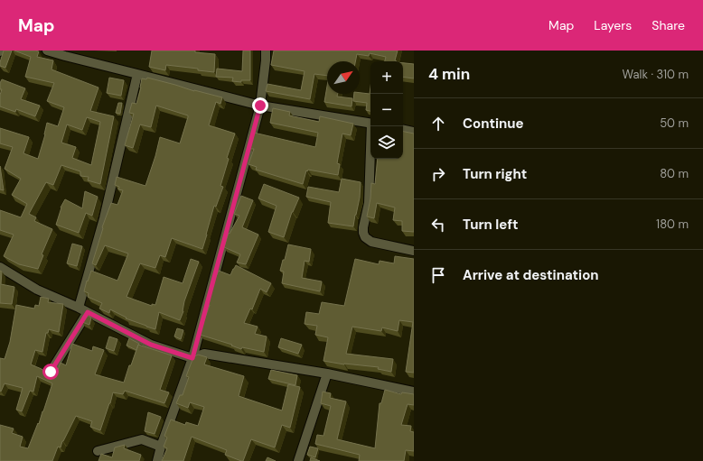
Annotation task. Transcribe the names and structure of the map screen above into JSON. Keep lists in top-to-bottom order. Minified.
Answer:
{"north":"top right","page":{"header":"Map","nav":["Map","Layers","Share"],"heading":["4 min","Walk · 310 m"],"map_buttons":["+","−"],"list":[["Continue","50 m"],["Turn right","80 m"],["Turn left","180 m"],"Arrive at destination"]}}
